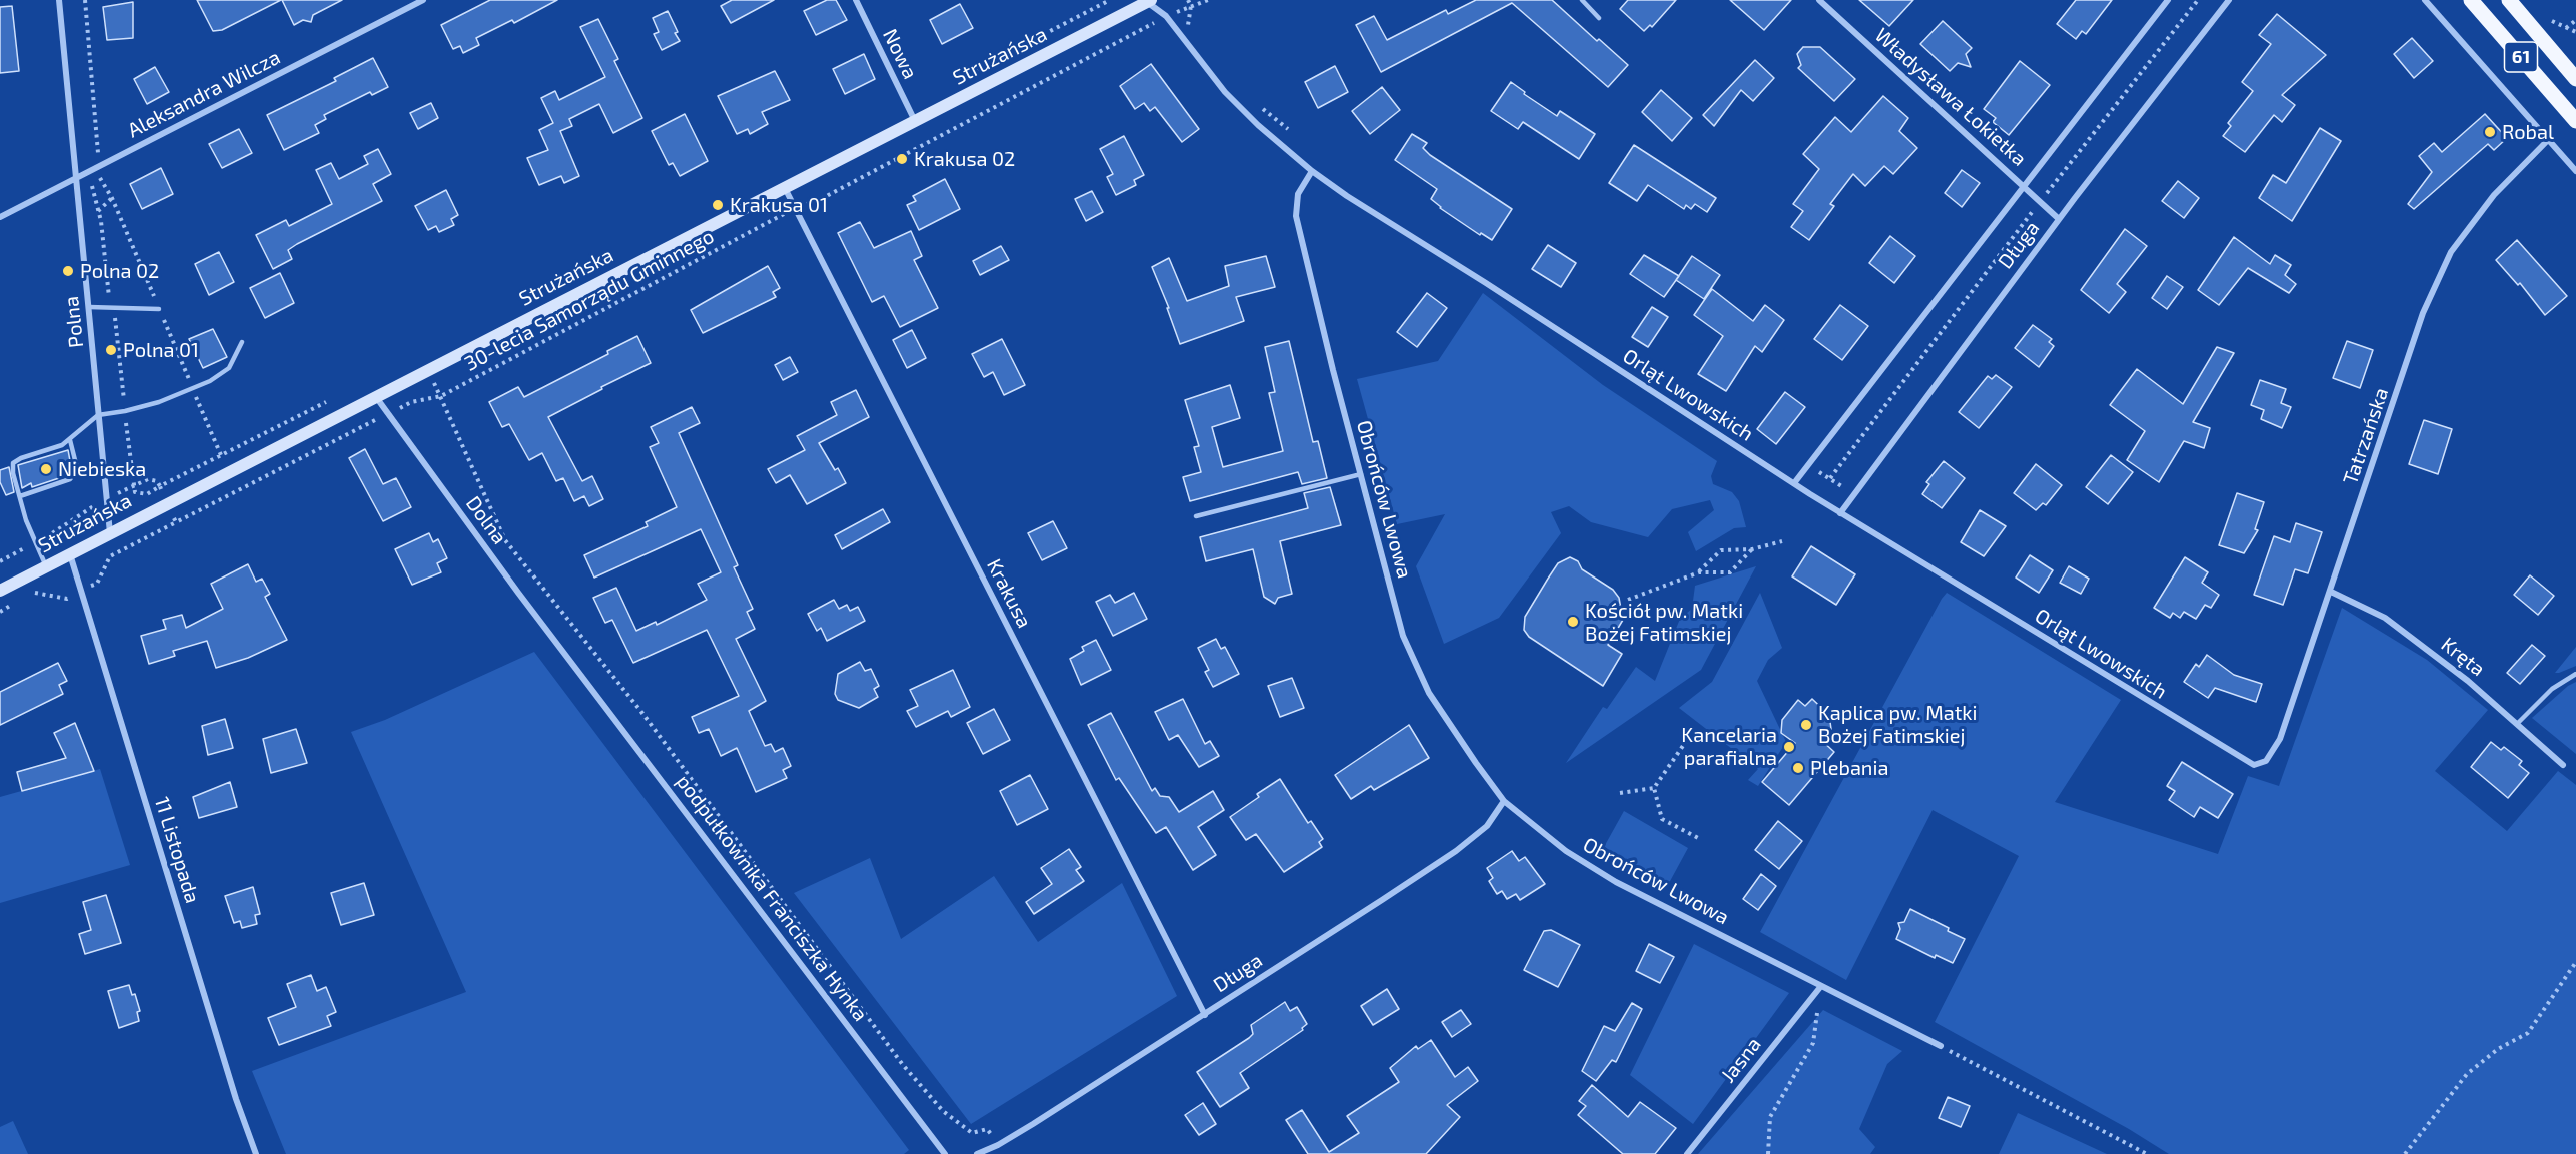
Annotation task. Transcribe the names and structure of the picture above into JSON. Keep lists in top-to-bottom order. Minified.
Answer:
{"streets":{"main road":["Strużańska","61"],"street":["Nowa","Aleksandra Wilcza","Władysława Łokietka","Długa","Polna","Orląt Lwowskich","Tatrzańska","Obrońców Lwowa","Dolna","Krakusa","Kręta","11 Listopada","podpułkownika Franciszka Hynka","Jasna"],"path":["30-lecia Samorządu Gminnego"]},"crossings":[["Nowa","Strużańska"],["Strużańska","30-lecia Samorządu Gminnego"],["Strużańska","Polna"],["Strużańska","Orląt Lwowskich"],["Strużańska","Dolna"],["Strużańska","Krakusa"],["Strużańska","11 Listopada"],["Aleksandra Wilcza","Polna"],["Władysława Łokietka","Długa"],["Długa","Orląt Lwowskich"],["Długa","Obrońców Lwowa"],["Długa","Krakusa"],["30-lecia Samorządu Gminnego","Orląt Lwowskich"],["30-lecia Samorządu Gminnego","Dolna"],["30-lecia Samorządu Gminnego","Krakusa"],["Orląt Lwowskich","Tatrzańska"],["Orląt Lwowskich","Obrońców Lwowa"],["Tatrzańska","Kręta"],["Obrońców Lwowa","Jasna"],["Dolna","podpułkownika Franciszka Hynka"]],"places":["Robal","Krakusa 02","Krakusa 01","Polna 02","Polna 01","Niebieska","Kościół pw. Matki Bożej Fatimskiej","Kaplica pw. Matki Bożej Fatimskiej","Kancelaria parafialna","Plebania"]}
